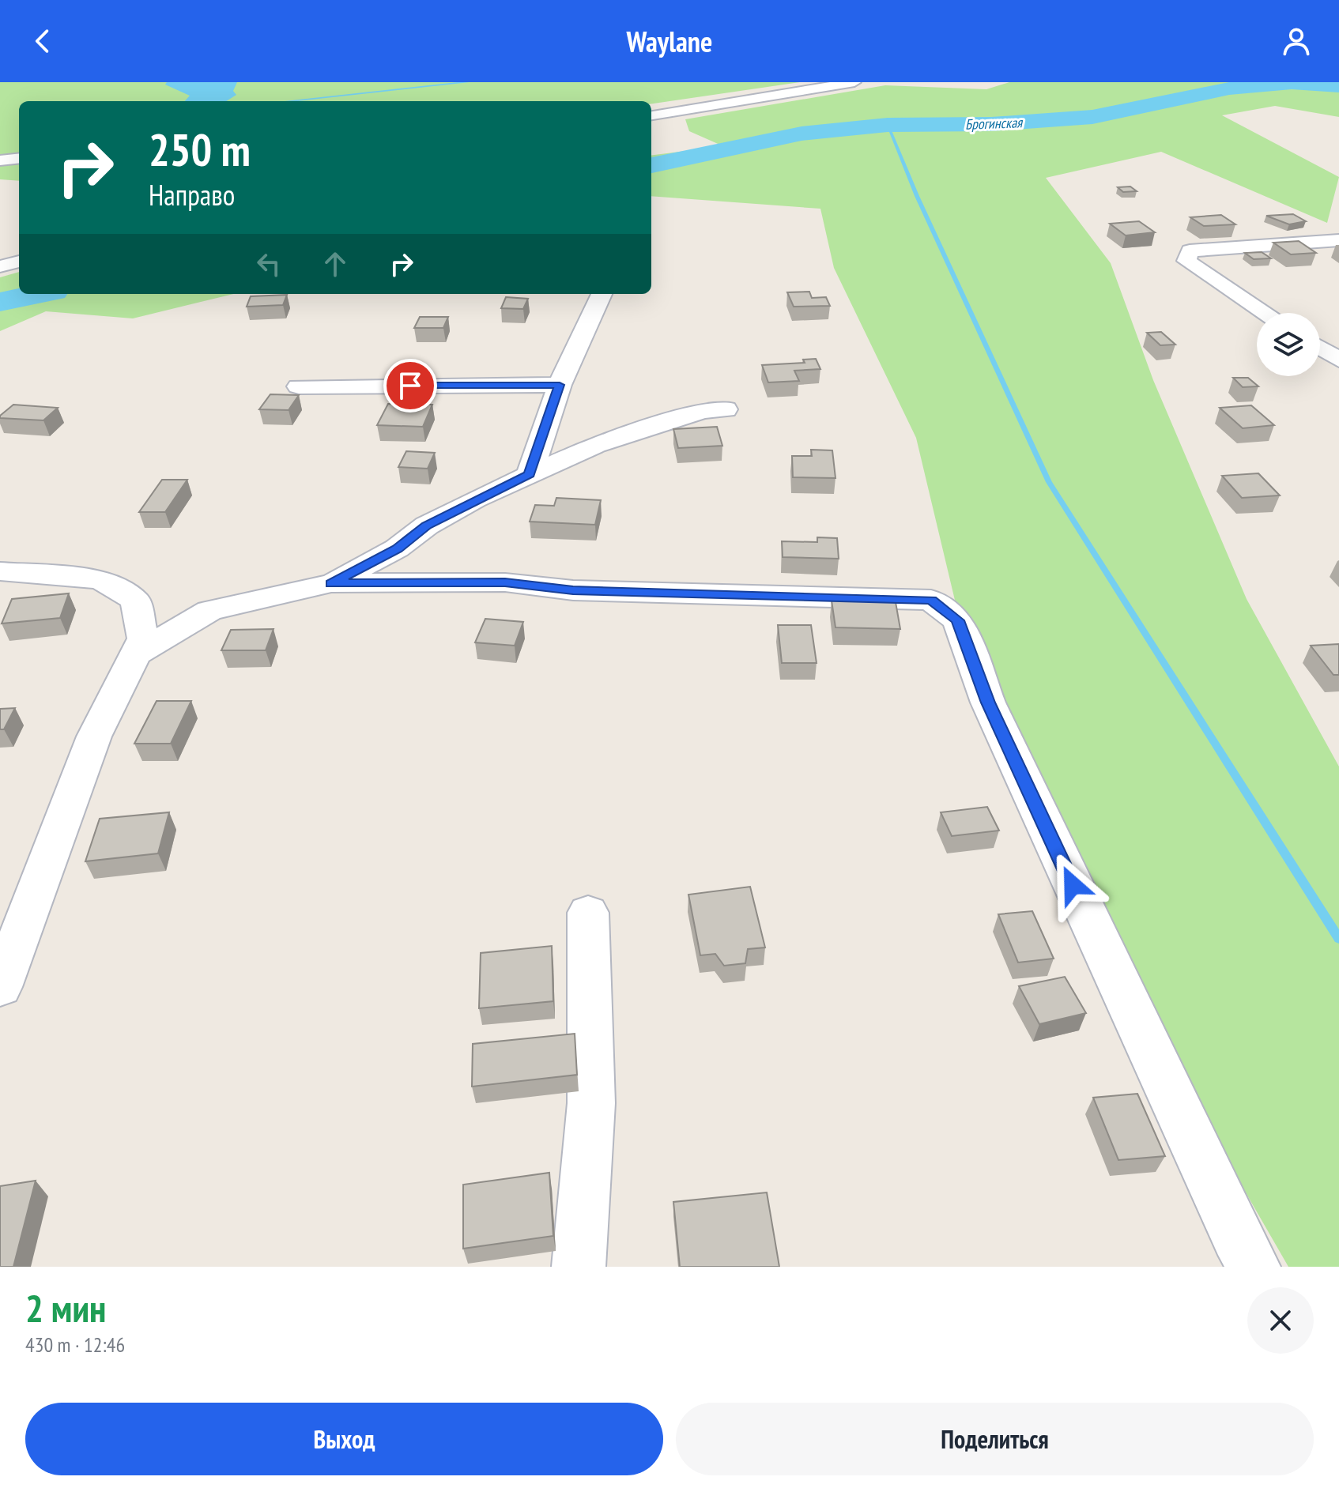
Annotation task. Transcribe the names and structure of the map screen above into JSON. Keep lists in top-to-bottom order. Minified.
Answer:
{"water":["Брогинская"],"page":{"header":"Waylane","turn":["250 m","Направо"],"heading":["2 мин","430 m · 12:46"],"buttons":["Выход","Поделиться"]}}
